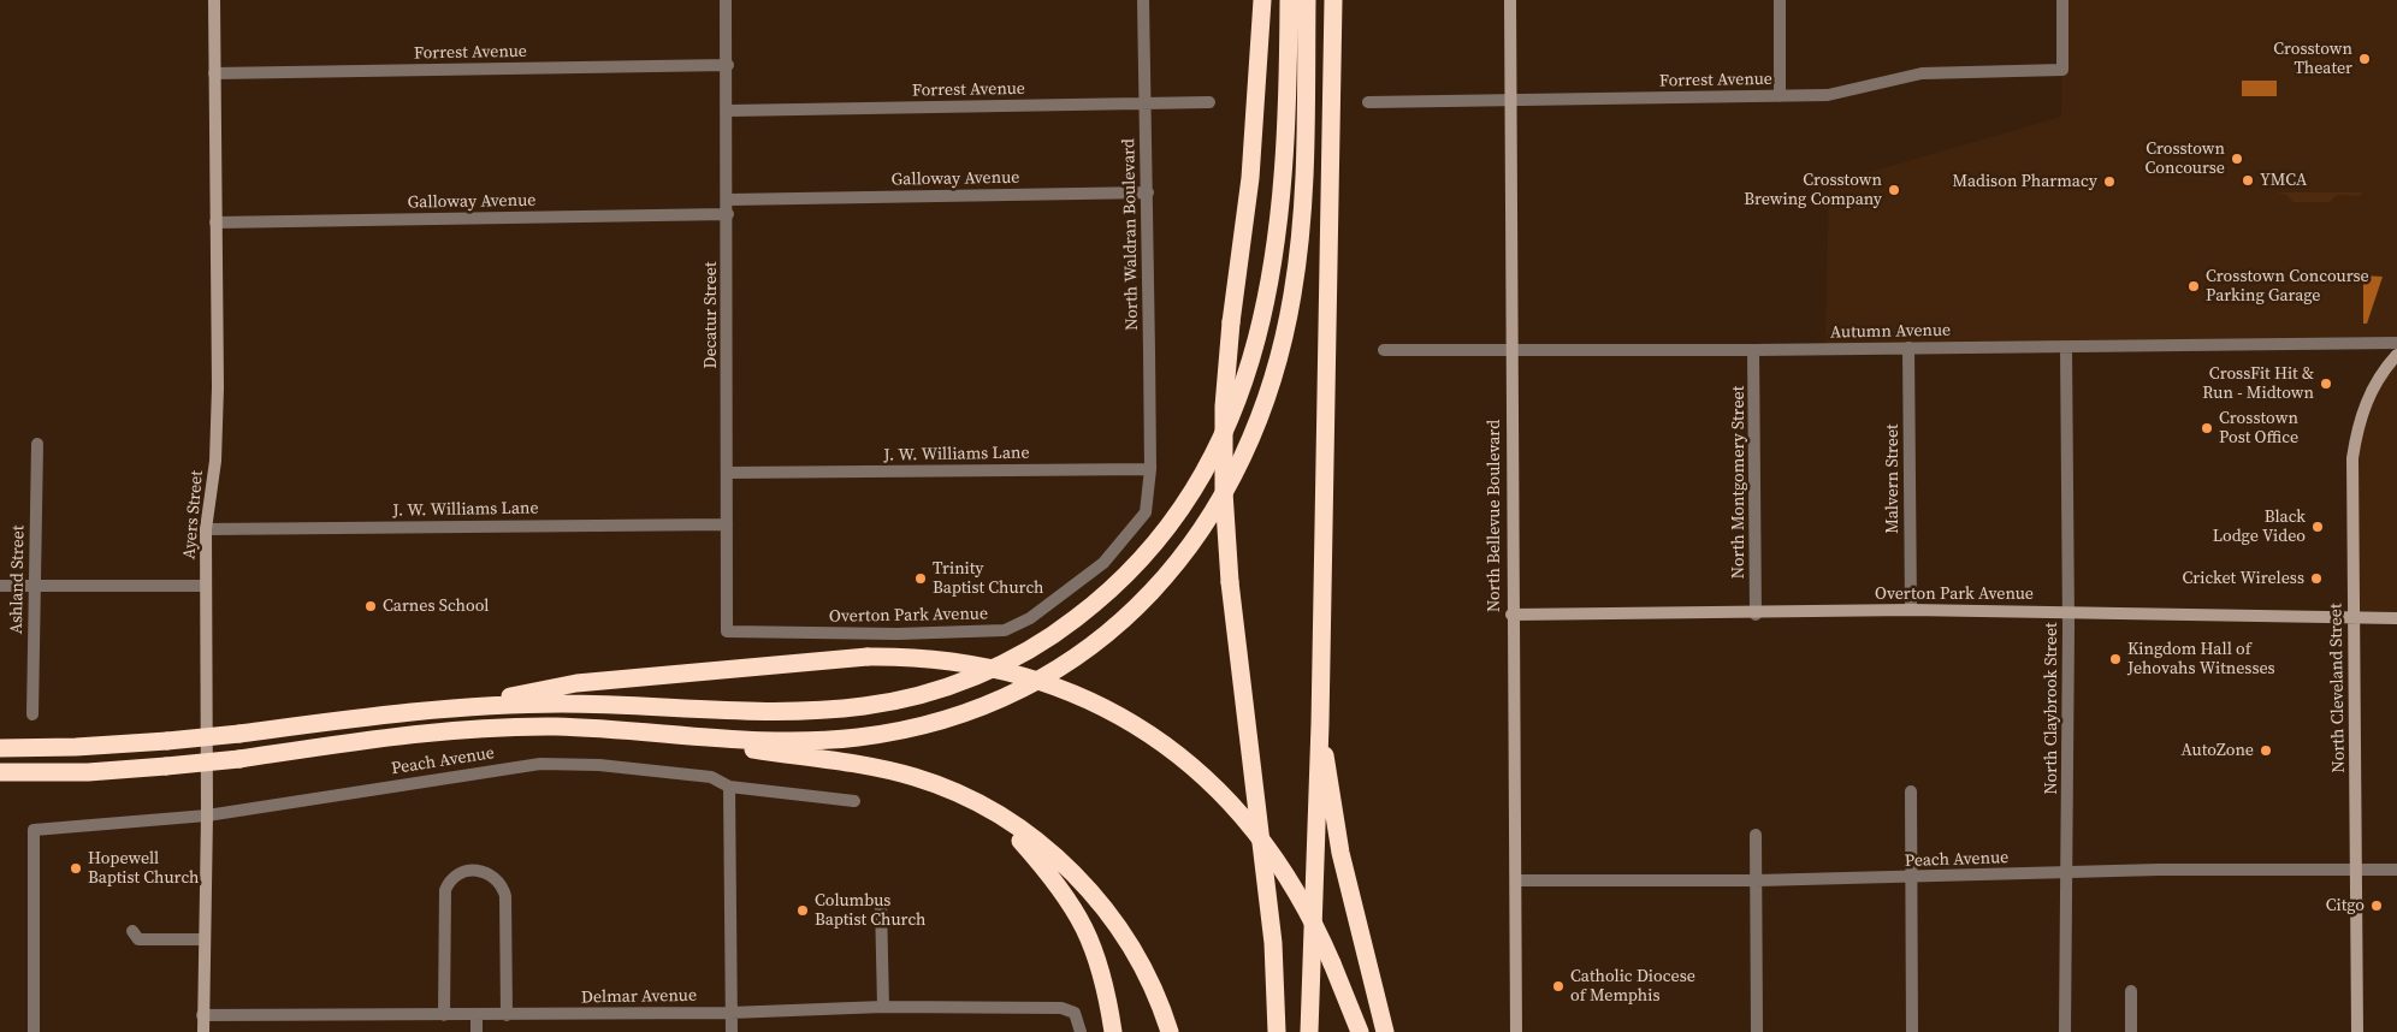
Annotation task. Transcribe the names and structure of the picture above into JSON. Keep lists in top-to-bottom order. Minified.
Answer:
{"streets":{"street":["Forrest Avenue","Galloway Avenue","North Waldran Boulevard","Decatur Street","Autumn Avenue","J. W. Williams Lane","Malvern Street","North Montgomery Street","Ayers Street","North Bellevue Boulevard","Ashland Street","Overton Park Avenue","North Cleveland Street","North Claybrook Street","Peach Avenue","Delmar Avenue"]},"crossings":[["Forrest Avenue","North Waldran Boulevard"],["Forrest Avenue","Decatur Street"],["Forrest Avenue","Ayers Street"],["Forrest Avenue","North Bellevue Boulevard"],["Galloway Avenue","North Waldran Boulevard"],["Galloway Avenue","Decatur Street"],["Galloway Avenue","Ayers Street"],["North Waldran Boulevard","J. W. Williams Lane"],["North Waldran Boulevard","Overton Park Avenue"],["Decatur Street","J. W. Williams Lane"],["Decatur Street","Overton Park Avenue"],["Autumn Avenue","Malvern Street"],["Autumn Avenue","North Montgomery Street"],["Autumn Avenue","North Bellevue Boulevard"],["Autumn Avenue","North Claybrook Street"],["J. W. Williams Lane","Ayers Street"],["J. W. Williams Lane","Overton Park Avenue"],["Malvern Street","Overton Park Avenue"],["North Montgomery Street","Overton Park Avenue"],["Ayers Street","Peach Avenue"],["Ayers Street","Delmar Avenue"],["North Bellevue Boulevard","Overton Park Avenue"],["North Bellevue Boulevard","Peach Avenue"],["Overton Park Avenue","North Cleveland Street"],["Overton Park Avenue","North Claybrook Street"],["North Cleveland Street","Peach Avenue"],["North Claybrook Street","Peach Avenue"]],"places":["Crosstown Theater","Crosstown Concourse","YMCA","Madison Pharmacy","Crosstown Brewing Company","Crosstown Concourse Parking Garage","CrossFit Hit & Run - Midtown","Crosstown Post Office","Black Lodge Video","Trinity Baptist Church","Cricket Wireless","Carnes School","Kingdom Hall of Jehovahs Witnesses","AutoZone","Hopewell Baptist Church","Citgo","Columbus Baptist Church","Catholic Diocese of Memphis"]}
